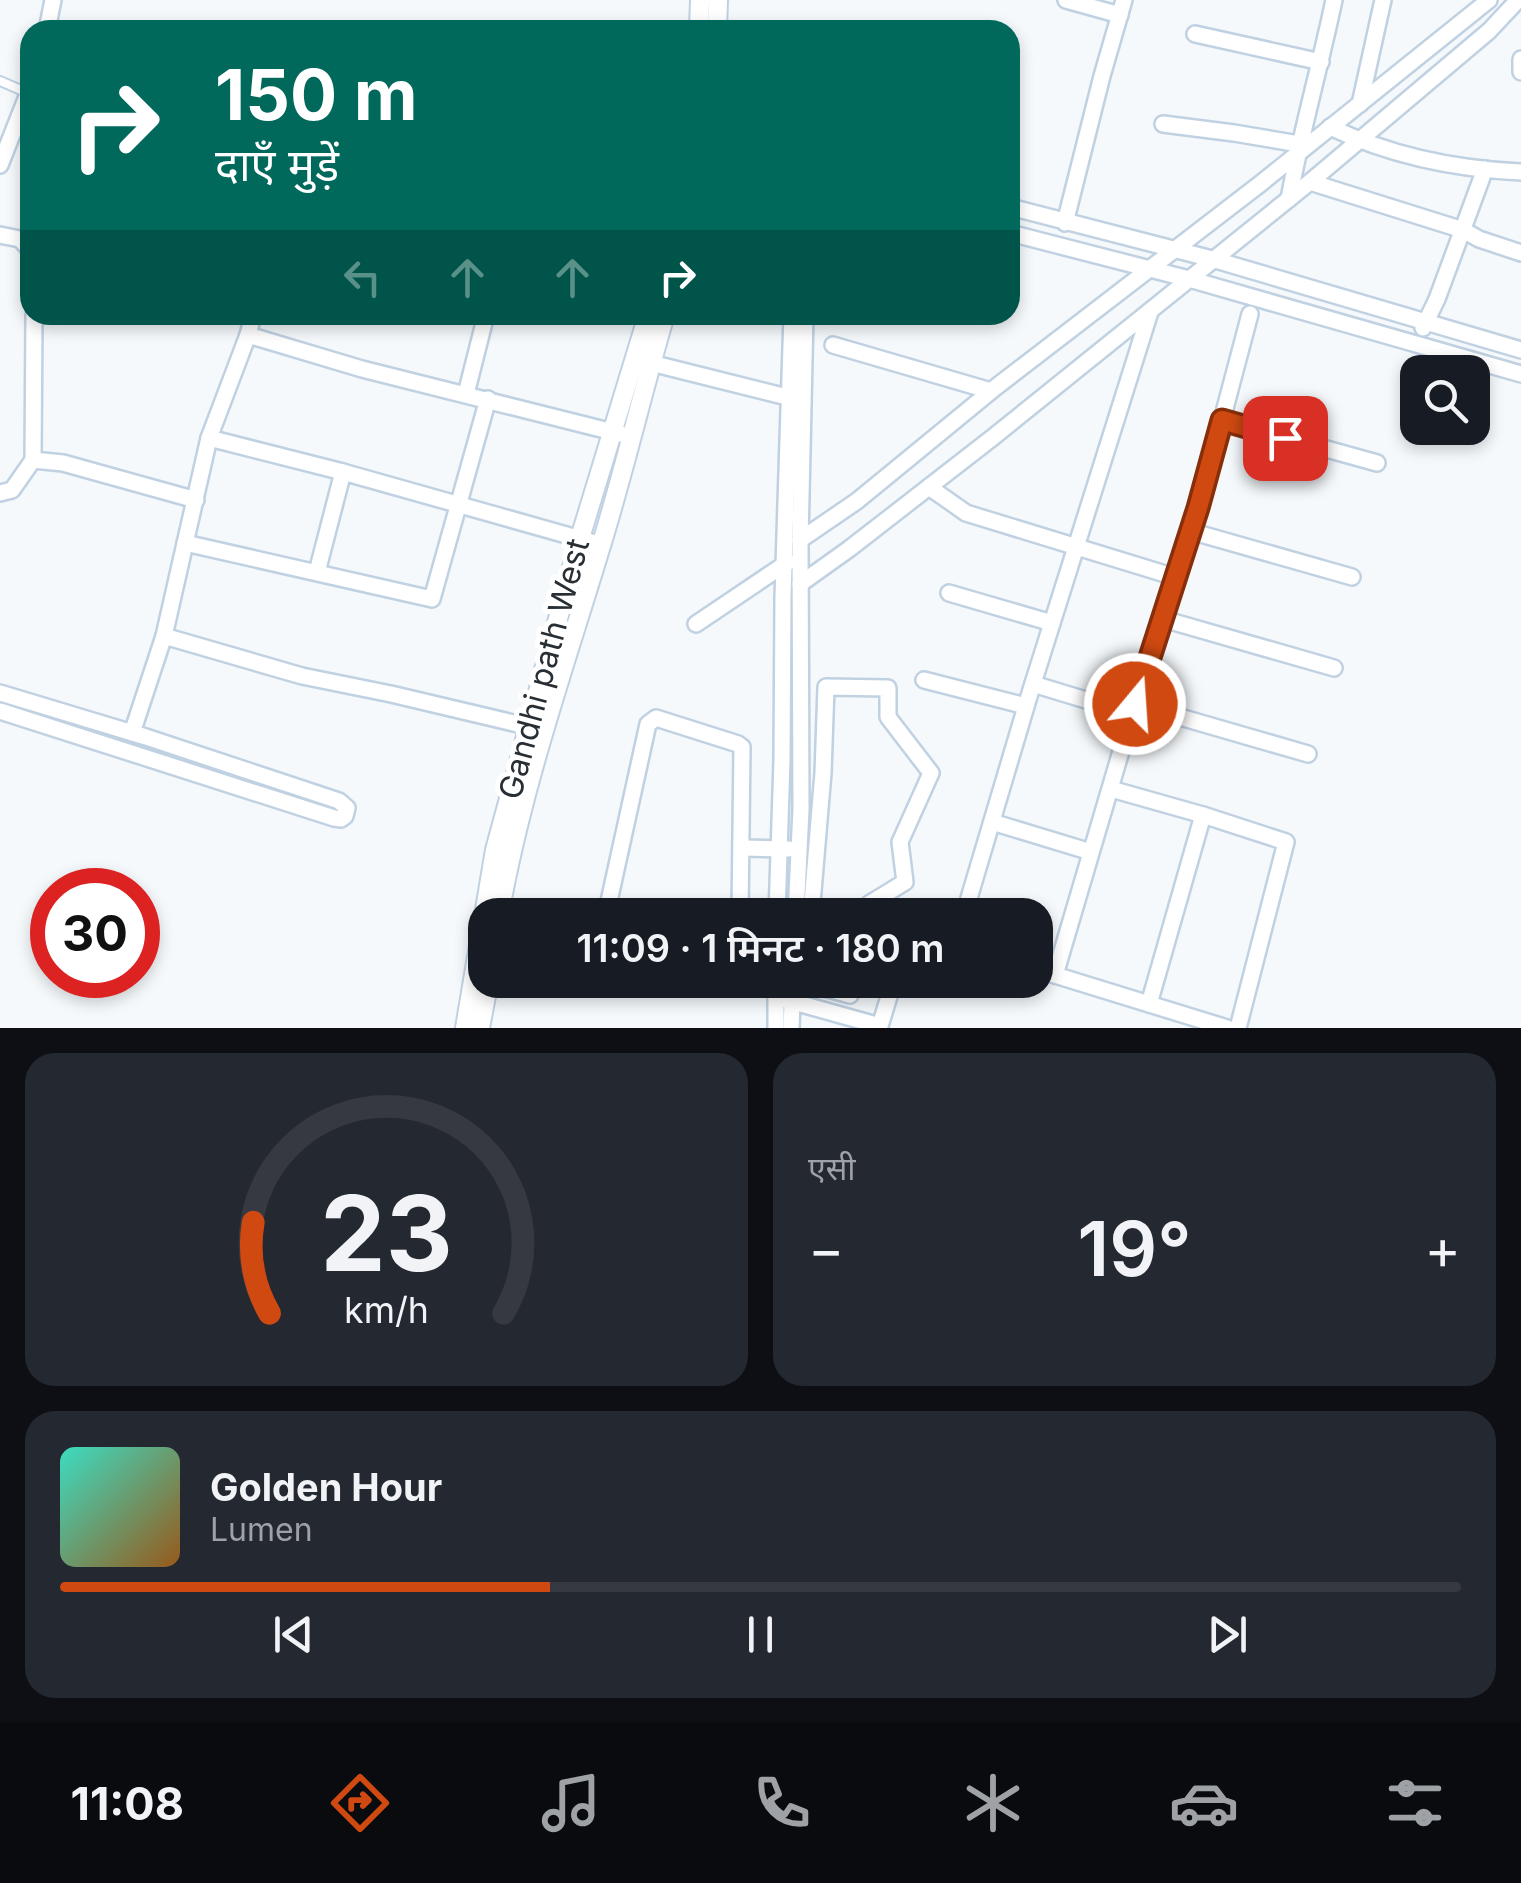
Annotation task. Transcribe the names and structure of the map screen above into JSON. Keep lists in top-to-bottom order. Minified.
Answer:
{"streets":{"street":["Gandhi path West"]},"page":{"turn":["150 m","दाएँ मुड़ें"],"limit":"30","trip":"11:09 · 1 मिनट · 180 m","tile":"एसी","heat":["−","19°","+"],"song":["Golden Hour","Lumen"],"tabs":"11:08","gauge":["23","km/h"]}}
